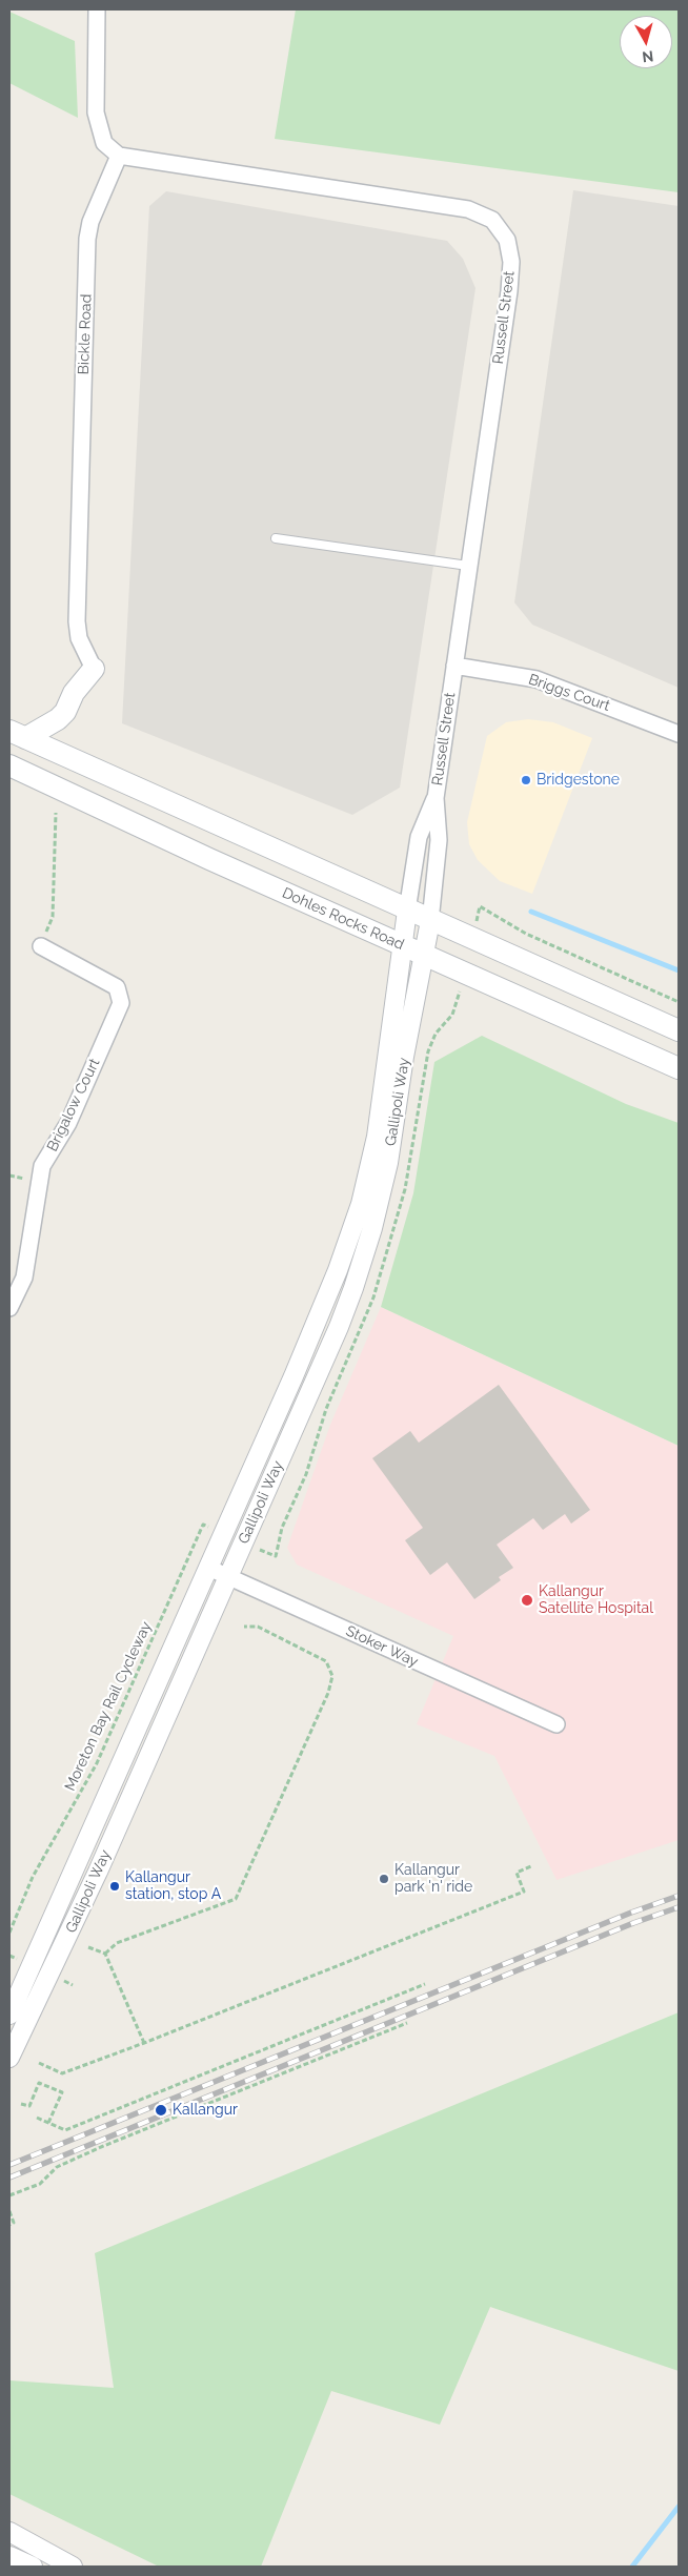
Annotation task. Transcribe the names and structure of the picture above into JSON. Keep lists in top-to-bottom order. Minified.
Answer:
{"streets":{"main road":["Dohles Rocks Road"],"street":["Russell Street","Bickle Road","Briggs Court","Gallipoli Way","Brigalow Court","Stoker Way"],"path":["Moreton Bay Rail Cycleway"]},"crossings":[["Russell Street","Bickle Road"],["Russell Street","Briggs Court"],["Russell Street","Gallipoli Way"],["Dohles Rocks Road","Gallipoli Way"],["Gallipoli Way","Stoker Way"]],"places":["Bridgestone","Kallangur Satellite Hospital","Kallangur park 'n' ride","Kallangur station, stop A","Kallangur"],"north":"bottom"}
